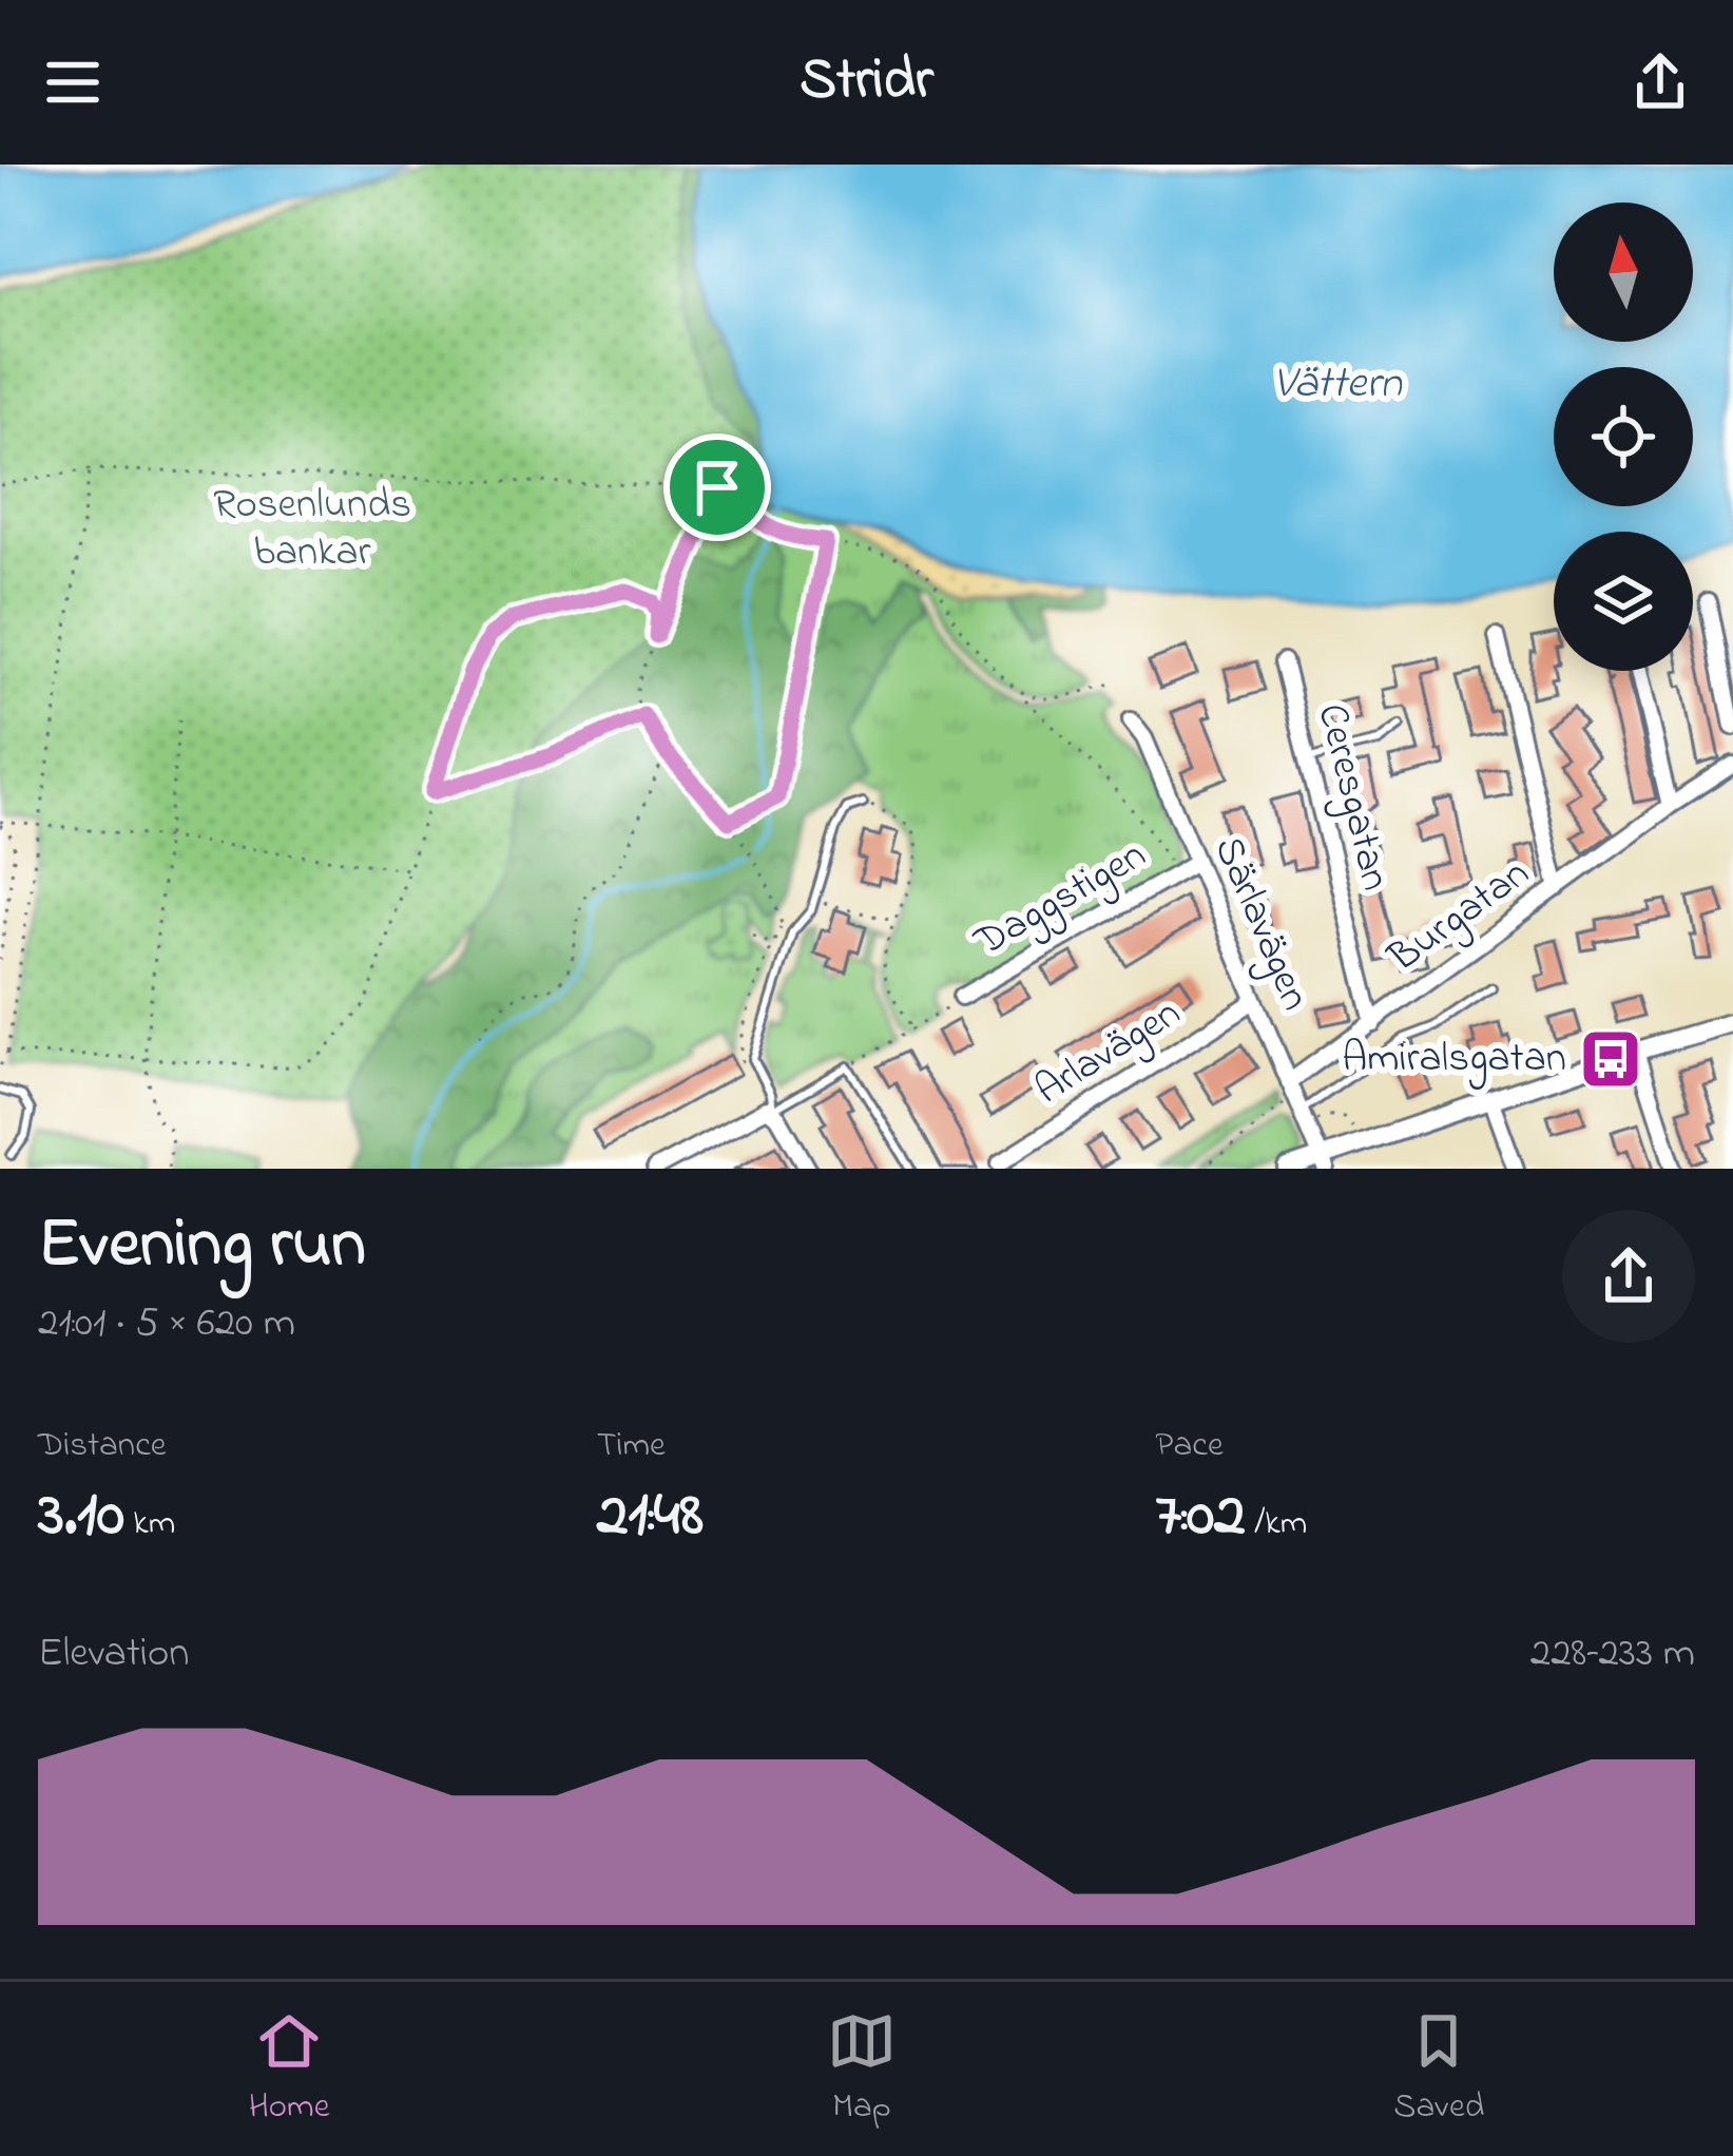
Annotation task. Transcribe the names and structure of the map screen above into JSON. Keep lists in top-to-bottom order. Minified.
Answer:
{"streets":{"street":["Ceresgatan","Daggstigen","Burgatan","Särlavägen","Arlavägen"]},"crossings":[["Ceresgatan","Burgatan"],["Daggstigen","Särlavägen"],["Burgatan","Särlavägen"],["Särlavägen","Arlavägen"]],"water":["Vättern"],"parks":["Rosenlunds bankar"],"places":{"bus stop":["Amiralsgatan"]},"north":"top","page":{"header":"Stridr","heading":["Evening run","21:01 · 5 × 620 m"],"stats":[["Distance","3.10 km"],["Time","21:48"],["Pace","7:02 /km"]],"chart":["Elevation","228–233 m"],"tabs":["Home","Map","Saved"]}}
